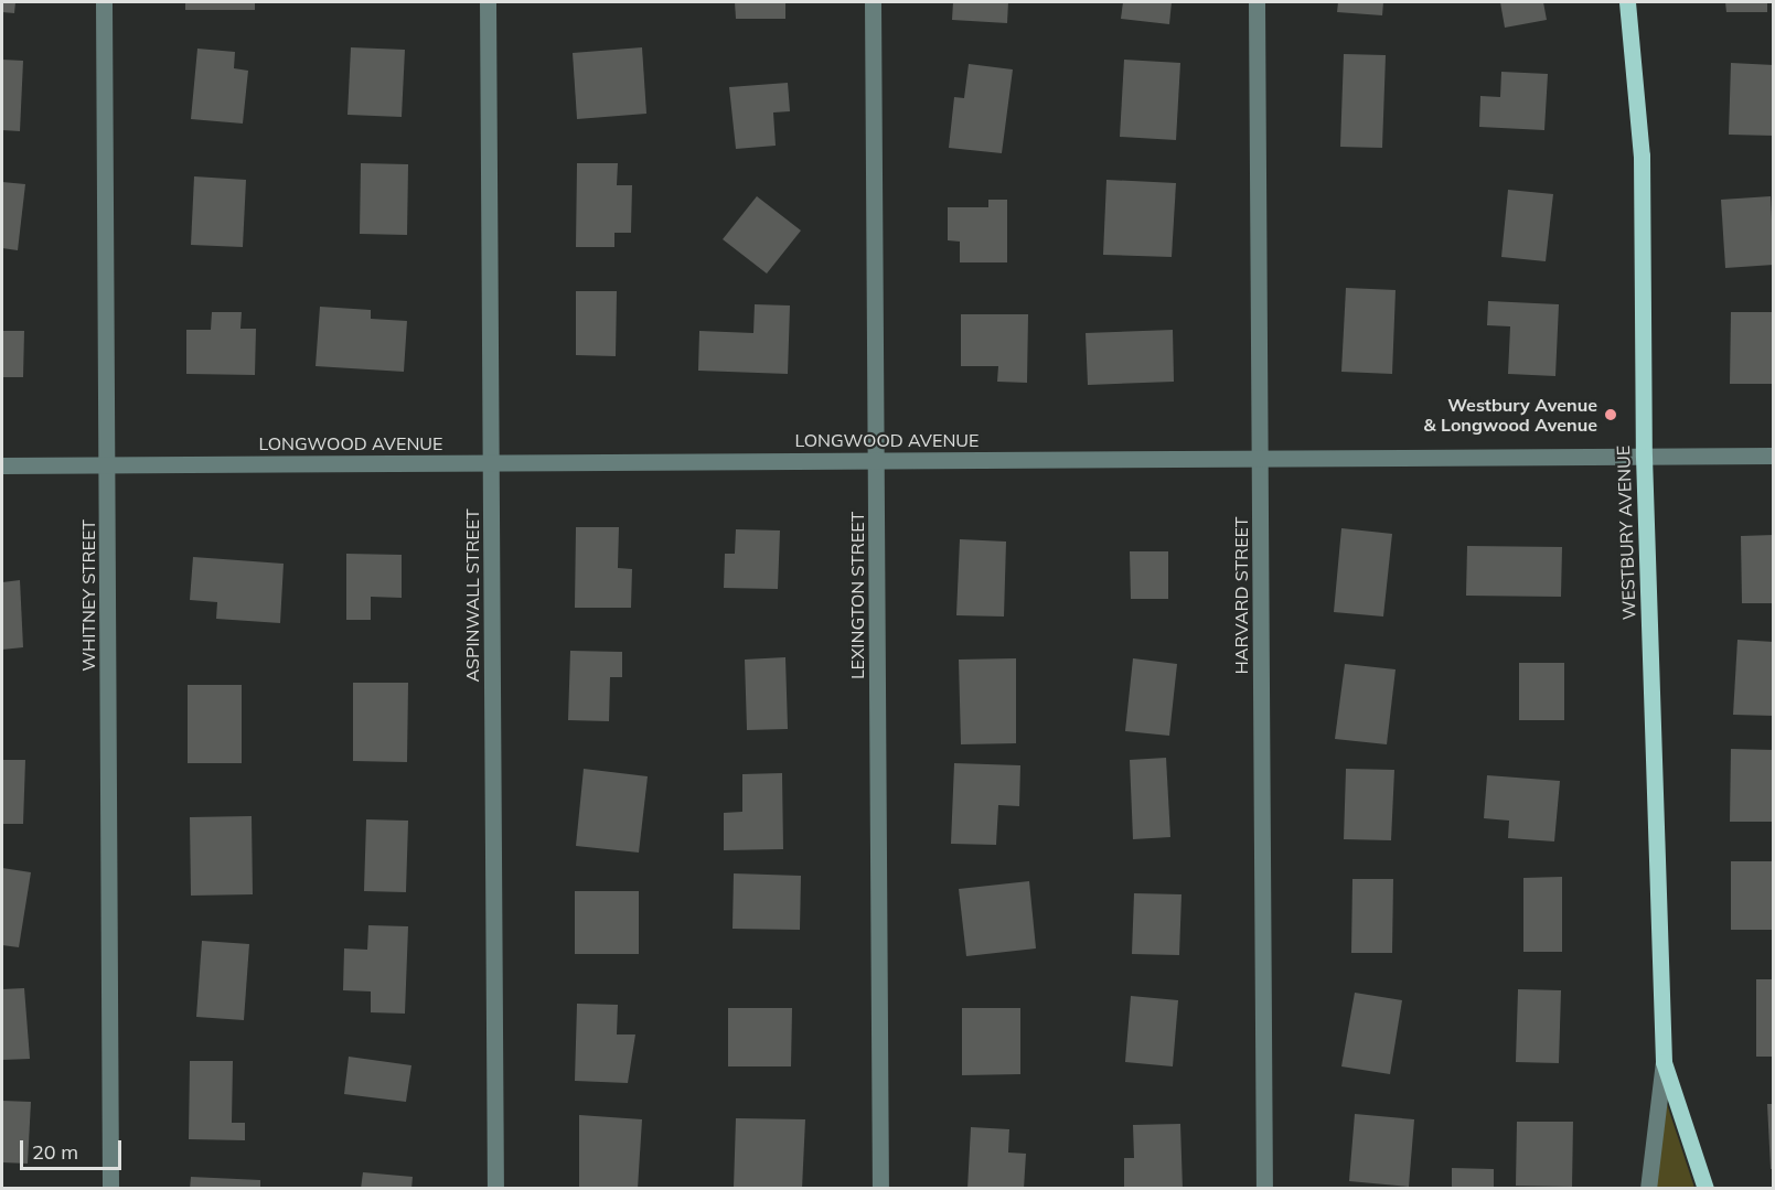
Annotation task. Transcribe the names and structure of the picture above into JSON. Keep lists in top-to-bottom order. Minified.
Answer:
{"streets":{"main road":["WESTBURY AVENUE"],"street":["LONGWOOD AVENUE","WHITNEY STREET","ASPINWALL STREET","LEXINGTON STREET","HARVARD STREET"]},"crossings":[["LONGWOOD AVENUE","WESTBURY AVENUE"],["LONGWOOD AVENUE","WHITNEY STREET"],["LONGWOOD AVENUE","ASPINWALL STREET"],["LONGWOOD AVENUE","LEXINGTON STREET"],["LONGWOOD AVENUE","HARVARD STREET"]],"places":["Westbury Avenue & Longwood Avenue"],"scale_bar":"20 m"}
